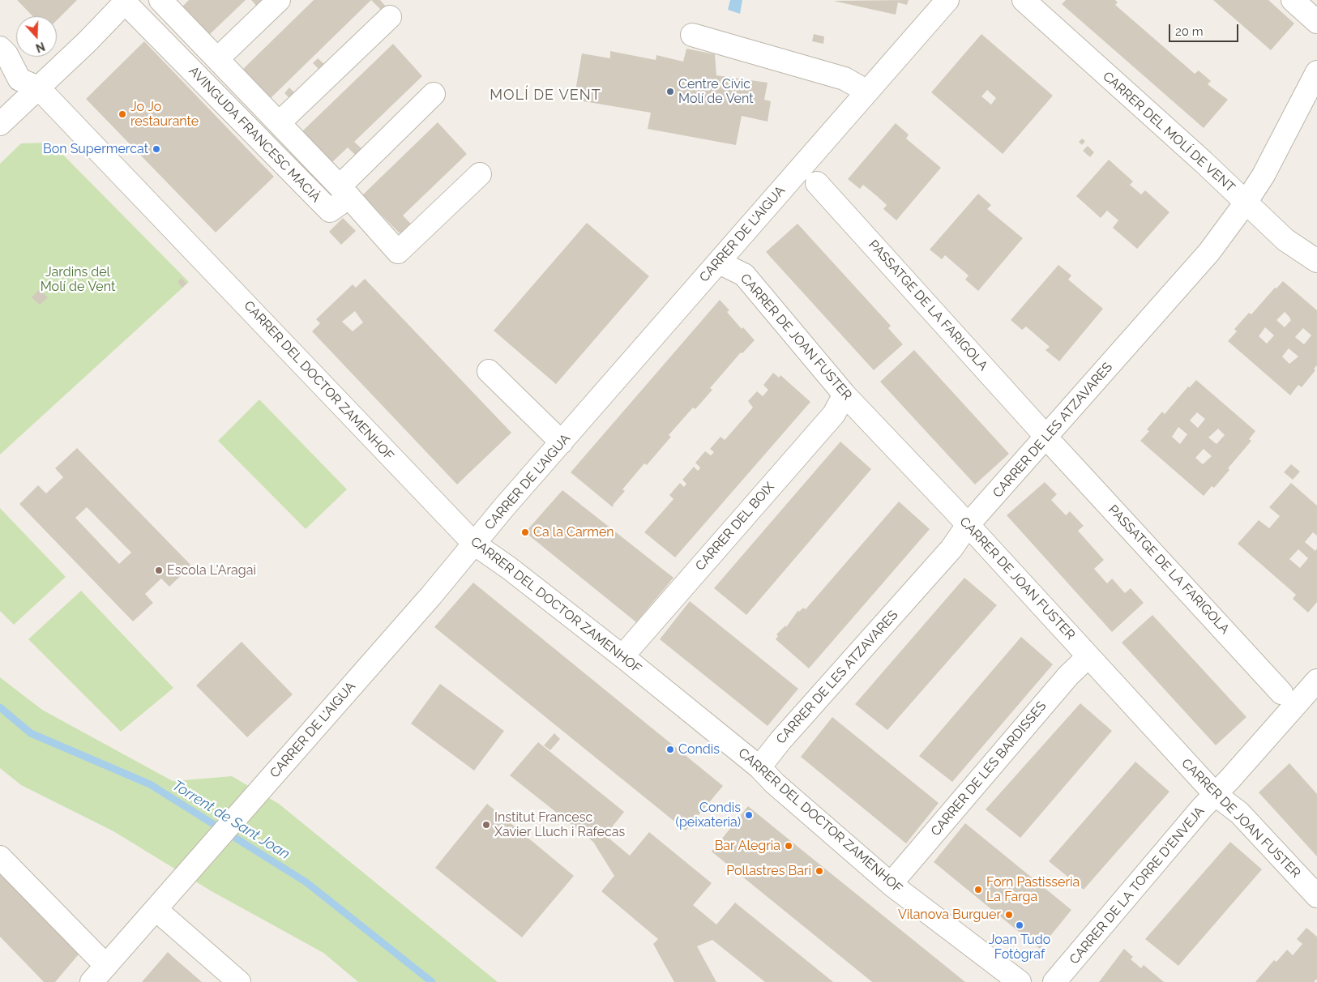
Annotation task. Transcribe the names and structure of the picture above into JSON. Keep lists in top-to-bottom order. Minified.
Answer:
{"streets":{"street":["CARRER DEL MOLÍ DE VENT","AVINGUDA FRANCESC MACIÀ","CARRER DE L'AIGUA","PASSATGE DE LA FARIGOLA","CARRER DE JOAN FUSTER","CARRER DEL DOCTOR ZAMENHOF","CARRER DE LES ATZAVARES","CARRER DEL BOIX","CARRER DE LES BARDISSES","CARRER DE LA TORRE D'ENVEJA"]},"crossings":[["CARRER DEL MOLÍ DE VENT","CARRER DE LES ATZAVARES"],["CARRER DE L'AIGUA","CARRER DE JOAN FUSTER"],["CARRER DE L'AIGUA","CARRER DEL DOCTOR ZAMENHOF"],["CARRER DE JOAN FUSTER","CARRER DE LES ATZAVARES"],["CARRER DE JOAN FUSTER","CARRER DEL BOIX"],["CARRER DE JOAN FUSTER","CARRER DE LES BARDISSES"],["CARRER DE JOAN FUSTER","CARRER DE LA TORRE D'ENVEJA"],["CARRER DEL DOCTOR ZAMENHOF","CARRER DE LES ATZAVARES"],["CARRER DEL DOCTOR ZAMENHOF","CARRER DEL BOIX"],["CARRER DEL DOCTOR ZAMENHOF","CARRER DE LES BARDISSES"]],"districts":["MOLÍ DE VENT"],"water":["Torrent de Sant Joan"],"parks":["Jardins del Molí de Vent"],"places":["Centre Cívic Molí de Vent","Jo Jo restaurante","Bon Supermercat","Ca la Carmen","Escola L'Aragai","Condis","Condis (peixateria)","Institut Francesc Xavier Lluch i Rafecas","Bar Alegria","Pollastres Bari","Forn Pastisseria La Farga","Vilanova Burguer","Joan Tudo Fotògraf"],"scale_bar":"20 m","north":"bottom"}
